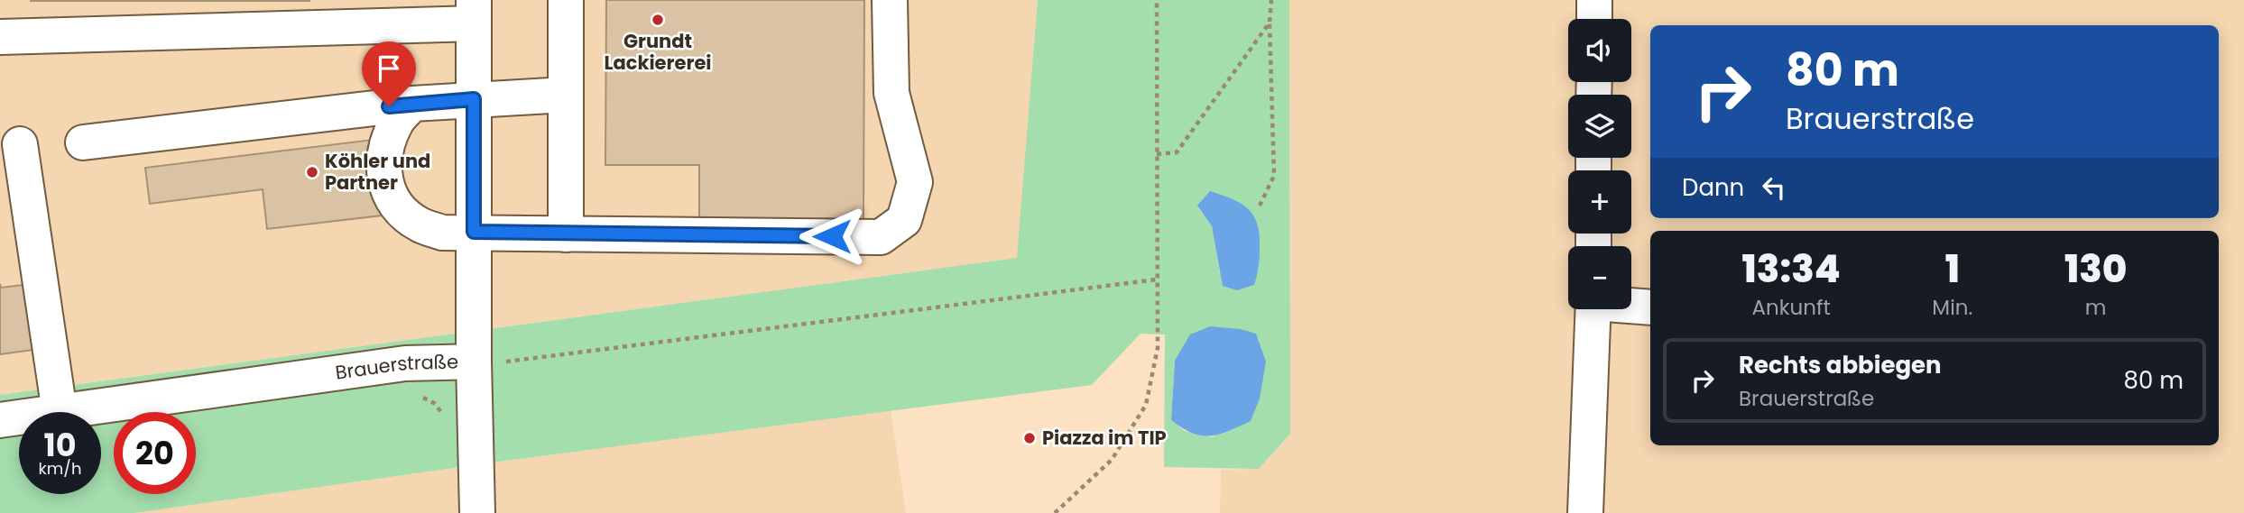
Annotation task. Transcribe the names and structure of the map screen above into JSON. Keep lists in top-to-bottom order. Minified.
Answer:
{"streets":{"street":["Brauerstraße"]},"places":["Grundt Lackiererei","Köhler und Partner","Piazza im TIP"],"page":{"map_buttons":["+","−"],"turn":["80 m","Brauerstraße"],"then":"Dann","eta":["13:34","Ankunft","1","Min.","130","m"],"list":[{"name":"Rechts abbiegen","note":"Brauerstraße","value":"80 m"}],"speed":"10 km/h","limit":"20"}}
